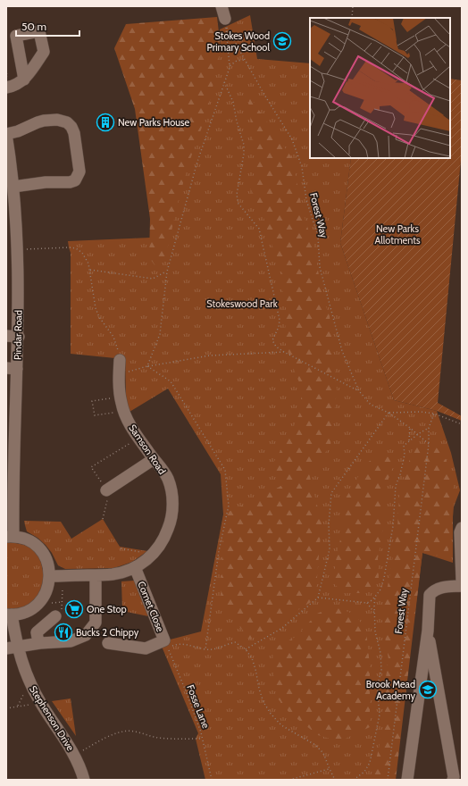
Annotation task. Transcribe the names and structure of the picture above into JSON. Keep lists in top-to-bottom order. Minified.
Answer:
{"streets":{"street":["Pindar Road","Samson Road","Comet Close","Stephenson Drive"],"path":["Forest Way","Fosse Lane"]},"crossings":[["Samson Road","Comet Close"],["Comet Close","Fosse Lane"]],"parks":["New Parks Allotments","Stokeswood Park"],"places":{"school or university":["Stokes Wood Primary School","Brook Mead Academy"],"building":["New Parks House"],"supermarket":["One Stop"],"restaurant":["Bucks 2 Chippy"]},"scale_bar":"50 m"}
